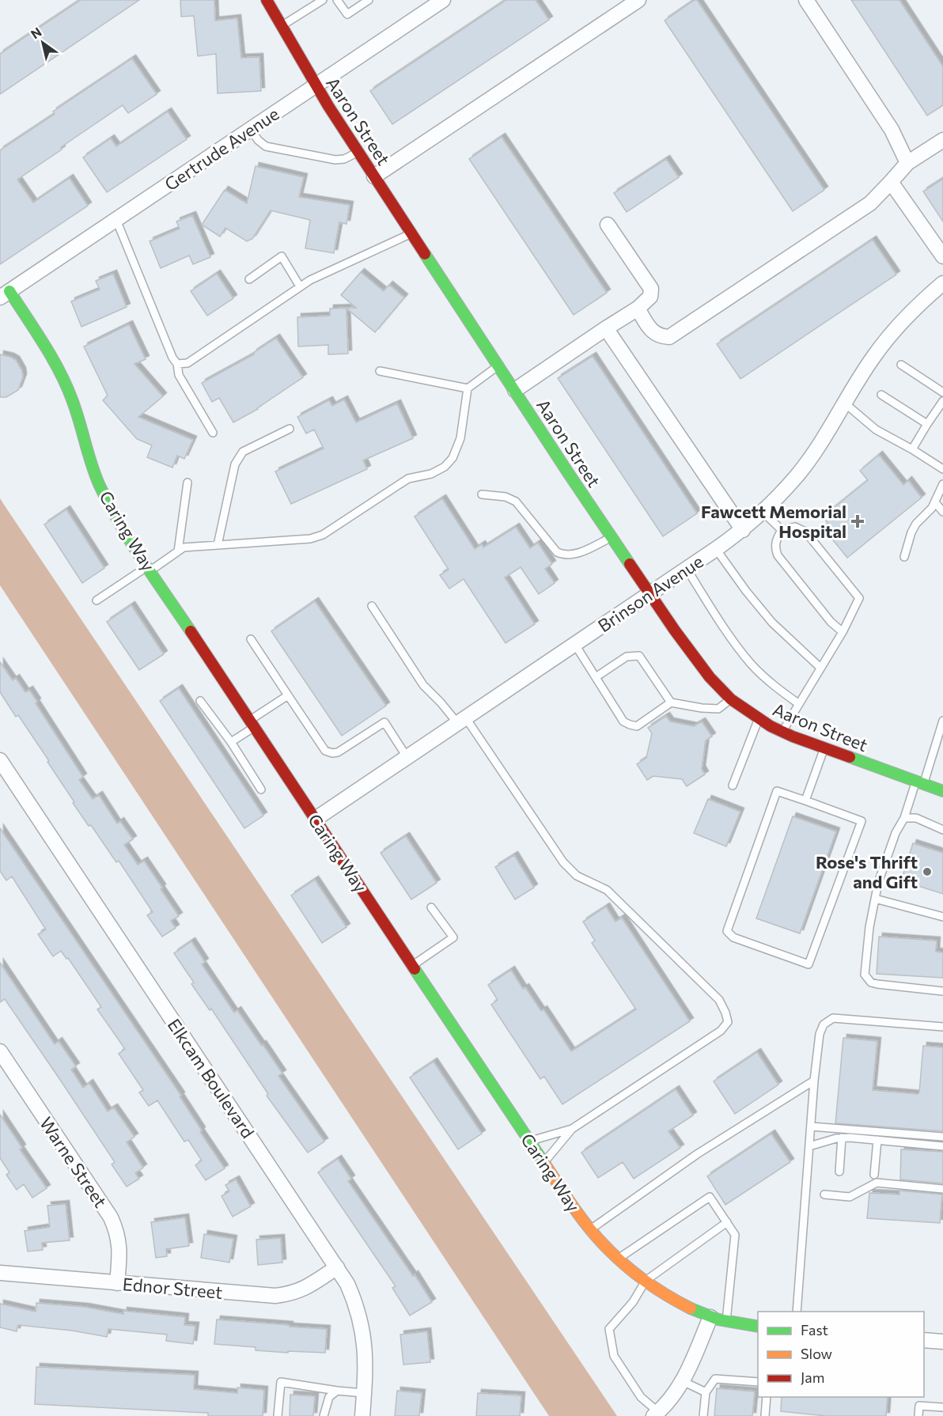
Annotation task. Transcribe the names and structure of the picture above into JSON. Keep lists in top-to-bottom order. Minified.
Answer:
{"streets":{"street":["Aaron Street","Gertrude Avenue","Caring Way","Brinson Avenue","Elkcam Boulevard","Warne Street","Ednor Street"]},"crossings":[["Aaron Street","Gertrude Avenue"],["Aaron Street","Brinson Avenue"],["Gertrude Avenue","Caring Way"],["Caring Way","Brinson Avenue"],["Elkcam Boulevard","Ednor Street"],["Warne Street","Ednor Street"]],"places":{"health":["Fawcett Memorial Hospital"],"other":["Rose's Thrift and Gift"]},"legend":["Fast","Slow","Jam"],"north":"top left"}
